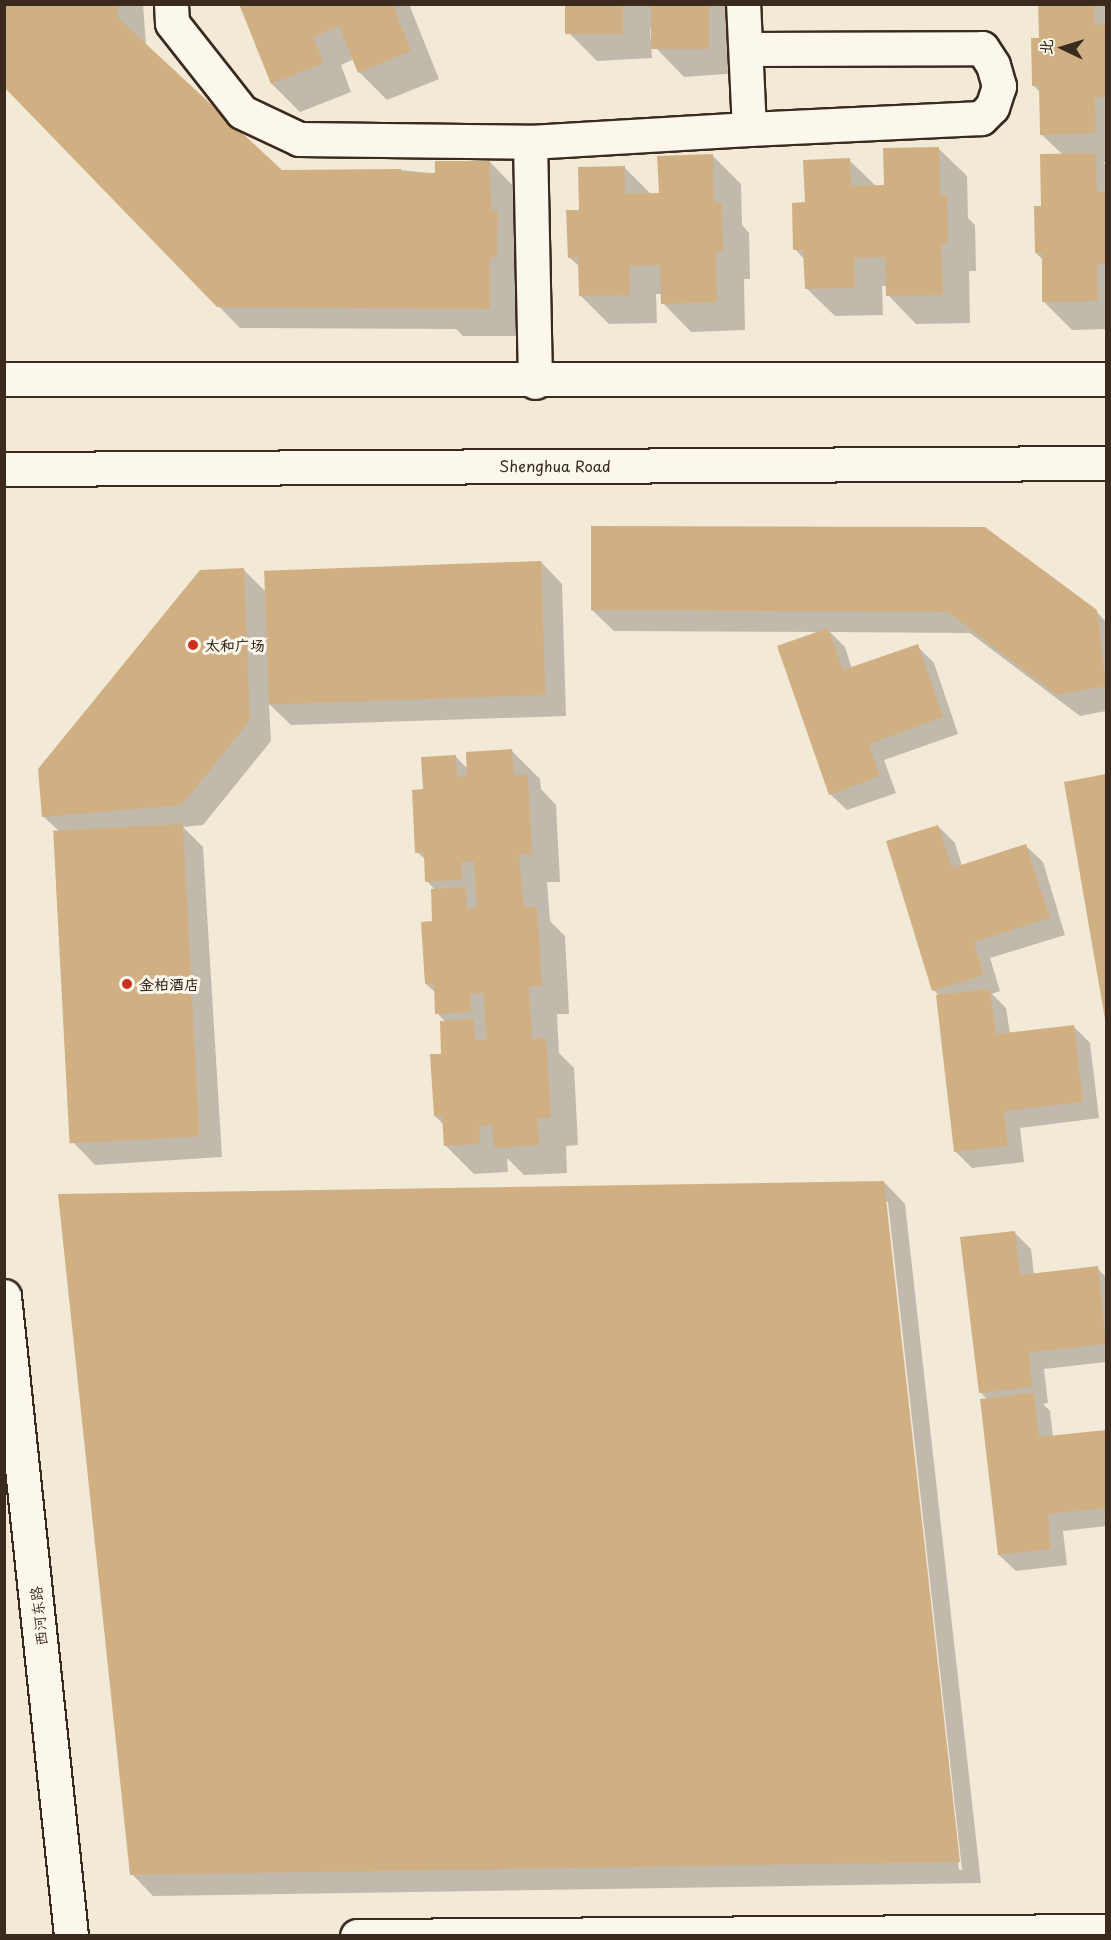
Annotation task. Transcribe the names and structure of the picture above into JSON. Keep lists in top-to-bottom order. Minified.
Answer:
{"streets":{"street":["Shenghua Road","西河东路"]},"places":["太和广场","金柏酒店"],"north":"left"}
